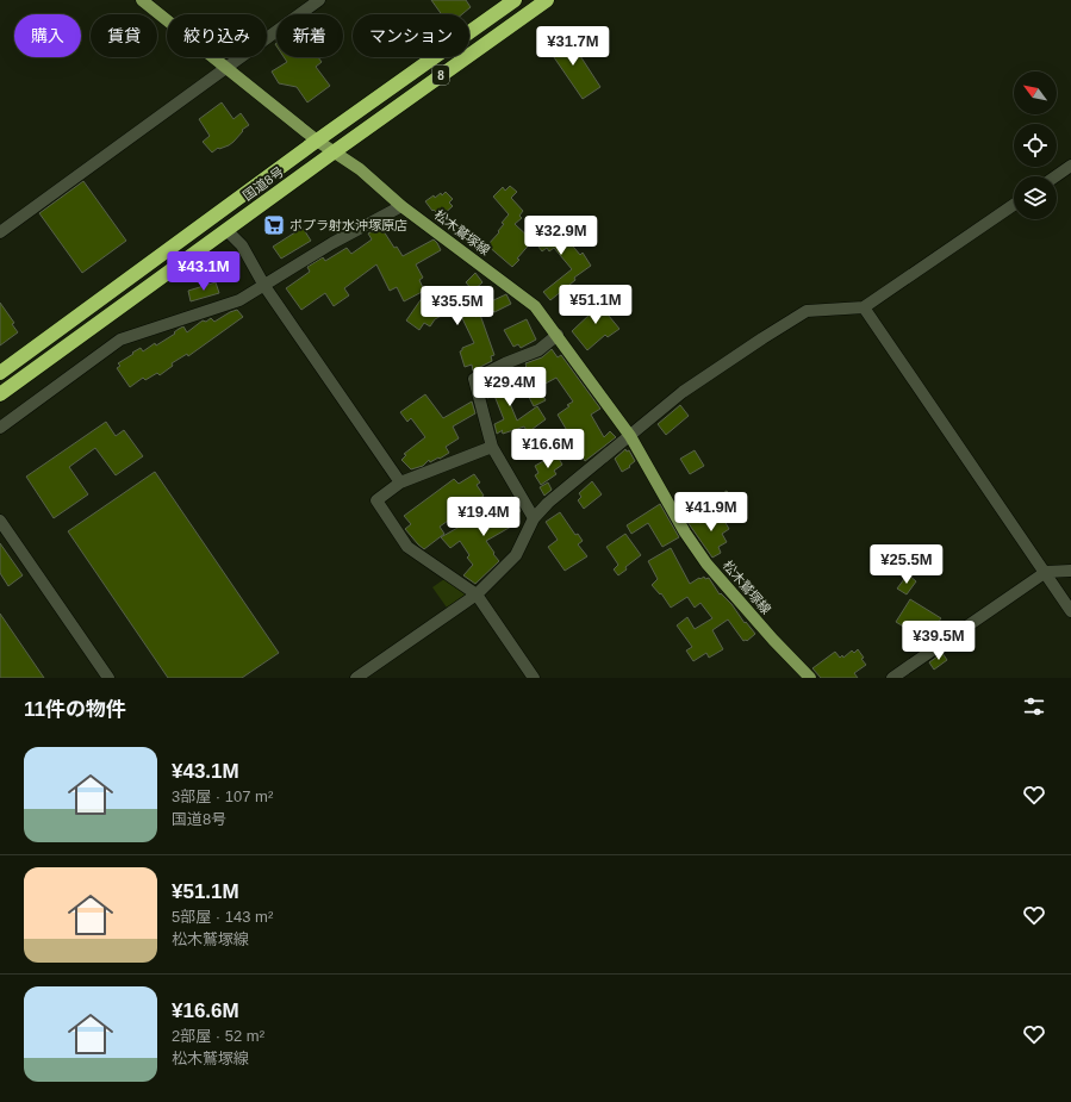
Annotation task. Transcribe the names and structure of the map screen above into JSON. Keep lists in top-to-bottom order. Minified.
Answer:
{"streets":{"highway":["8","国道8号"],"main road":["松木鷲塚線"]},"crossings":[["国道8号","松木鷲塚線"]],"places":{"supermarket":["ポプラ射水沖塚原店"]},"north":"top left","page":{"chip":["購入","賃貸","絞り込み","新着","マンション"],"price":["¥31.7M","¥32.9M","¥43.1M","¥51.1M","¥35.5M","¥29.4M","¥16.6M","¥41.9M","¥19.4M","¥25.5M","¥39.5M"],"heading":"11件の物件","list":[{"name":"¥43.1M","note":"3部屋 · 107 m² · 国道8号"},{"name":"¥51.1M","note":"5部屋 · 143 m² · 松木鷲塚線"},{"name":"¥16.6M","note":"2部屋 · 52 m² · 松木鷲塚線"}]}}
